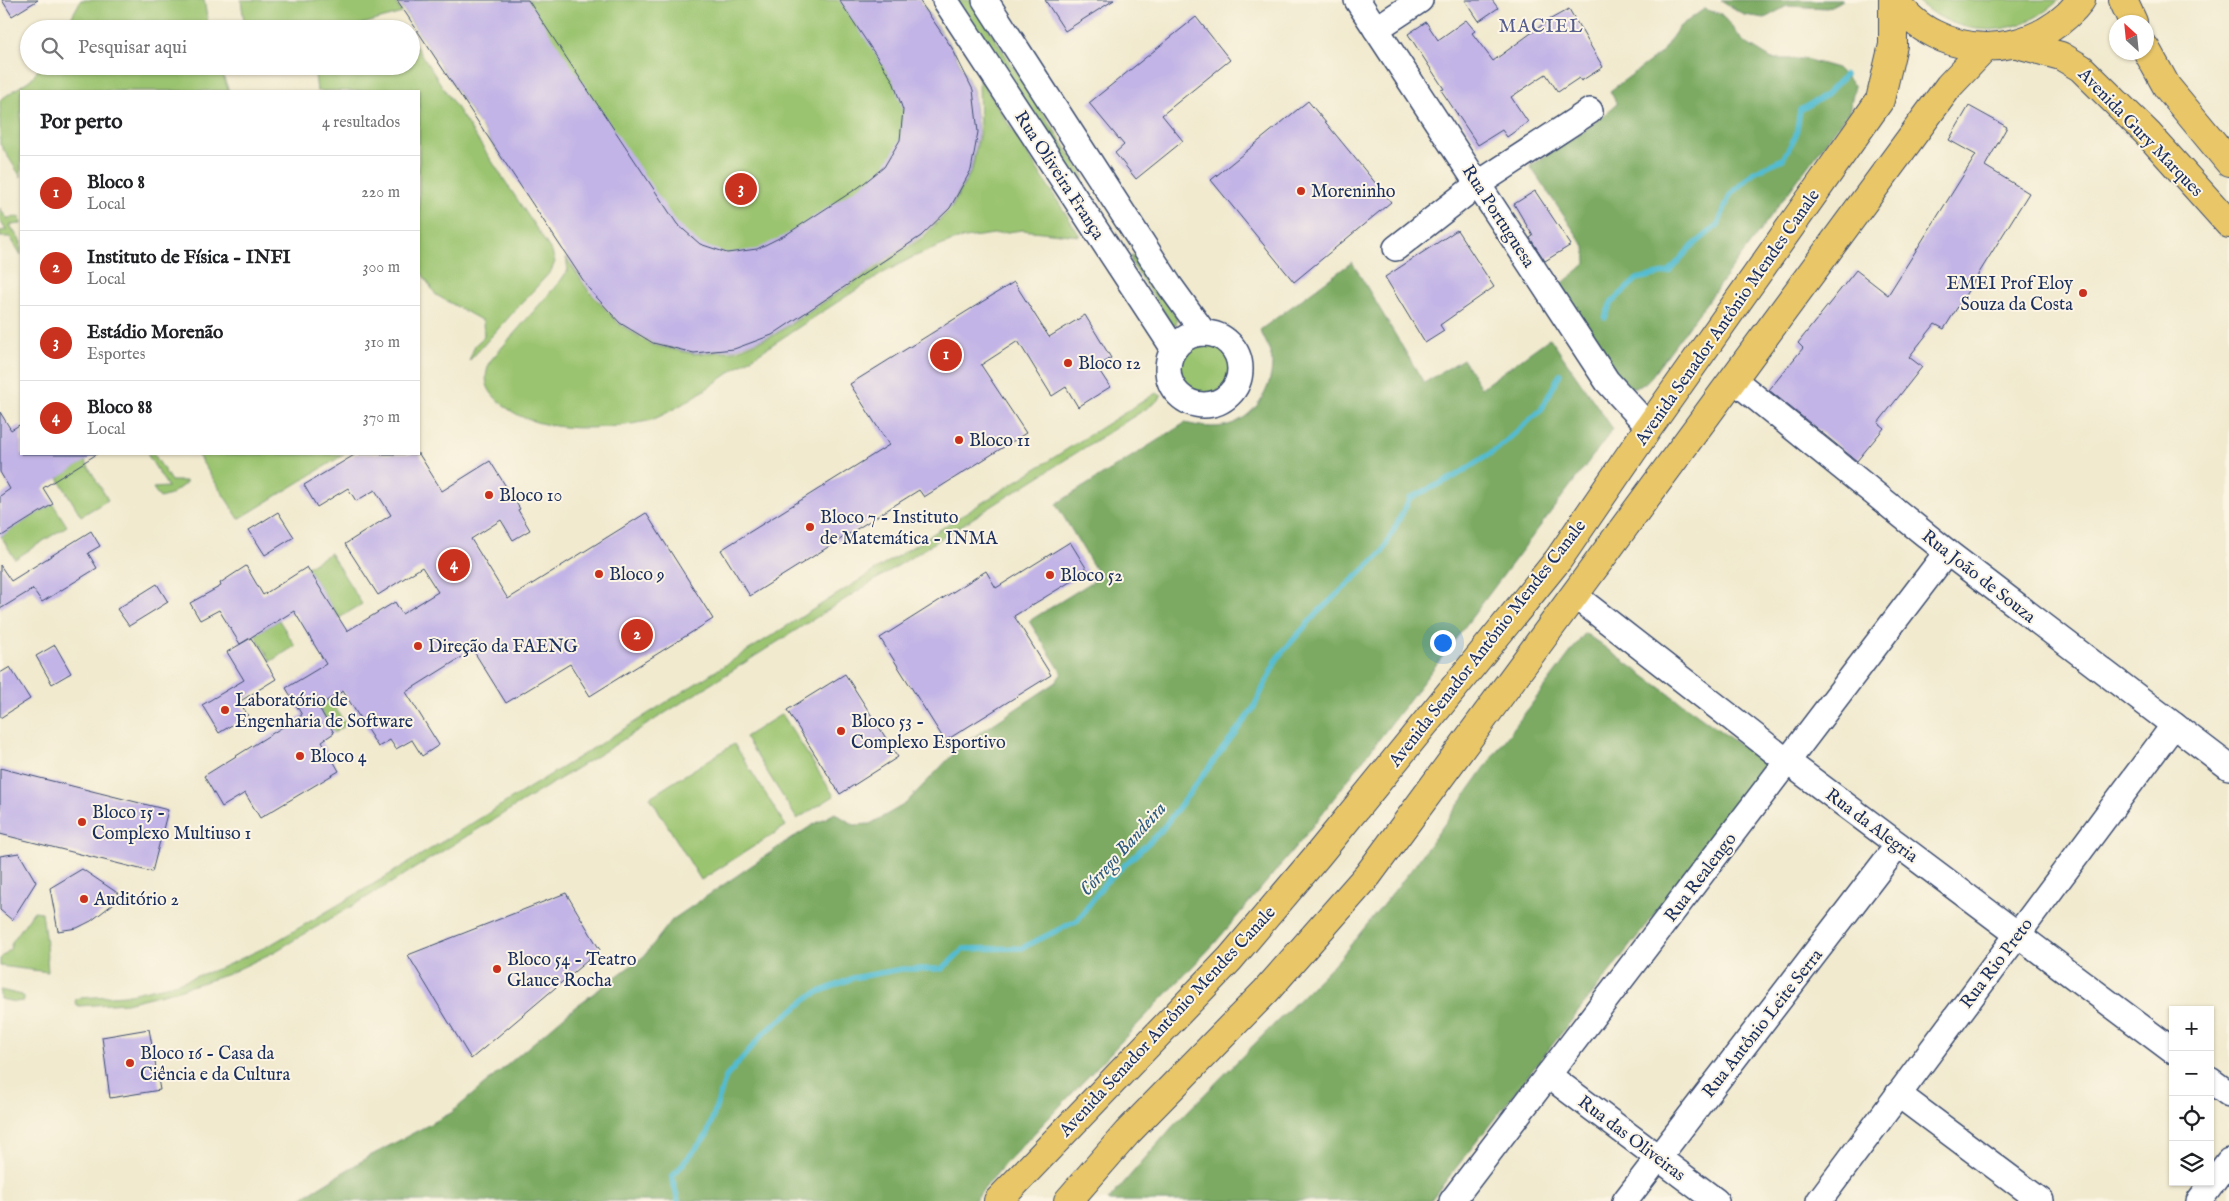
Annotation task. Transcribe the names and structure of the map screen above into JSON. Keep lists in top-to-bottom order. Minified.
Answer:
{"streets":{"main road":["Avenida Gury Marques","Avenida Senador Antônio Mendes Canale"],"street":["Rua Oliveira França","Rua Portuguesa","Rua João de Souza","Rua da Alegria","Rua Realengo","Rua Rio Preto","Rua Antônio Leite Serra","Rua das Oliveiras"]},"crossings":[["Rua Portuguesa","Avenida Senador Antônio Mendes Canale"],["Avenida Senador Antônio Mendes Canale","Rua João de Souza"],["Avenida Senador Antônio Mendes Canale","Rua da Alegria"],["Rua João de Souza","Rua Realengo"],["Rua João de Souza","Rua Rio Preto"],["Rua da Alegria","Rua Realengo"],["Rua da Alegria","Rua Rio Preto"],["Rua da Alegria","Rua Antônio Leite Serra"],["Rua Realengo","Rua das Oliveiras"],["Rua Antônio Leite Serra","Rua das Oliveiras"]],"districts":["MACIEL"],"water":["Córrego Bandeira"],"places":["Moreninho","EMEI Prof Eloy Souza da Costa","Bloco 12","Bloco 11","Bloco 10","Bloco 7 - Instituto de Matemática - INMA","Bloco 9","Bloco 52","Direção da FAENG","Laboratório de Engenharia de Software","Bloco 53 - Complexo Esportivo","Bloco 4","Bloco 15 - Complexo Multiuso 1","Auditório 2","Bloco 54 - Teatro Glauce Rocha","Bloco 16 - Casa da Ciência e da Cultura"],"north":"top left","page":{"search":"Pesquisar aqui","heading":["Por perto","4 resultados"],"list":[{"mark":"1","name":"Bloco 8","note":"Local","value":"220 m"},{"mark":"2","name":"Instituto de Física - INFI","note":"Local","value":"300 m"},{"mark":"3","name":"Estádio Morenão","note":"Esportes","value":"310 m"},{"mark":"4","name":"Bloco 88","note":"Local","value":"370 m"}],"pins":["3","1","4","2"],"map_buttons":["+","−"]}}
